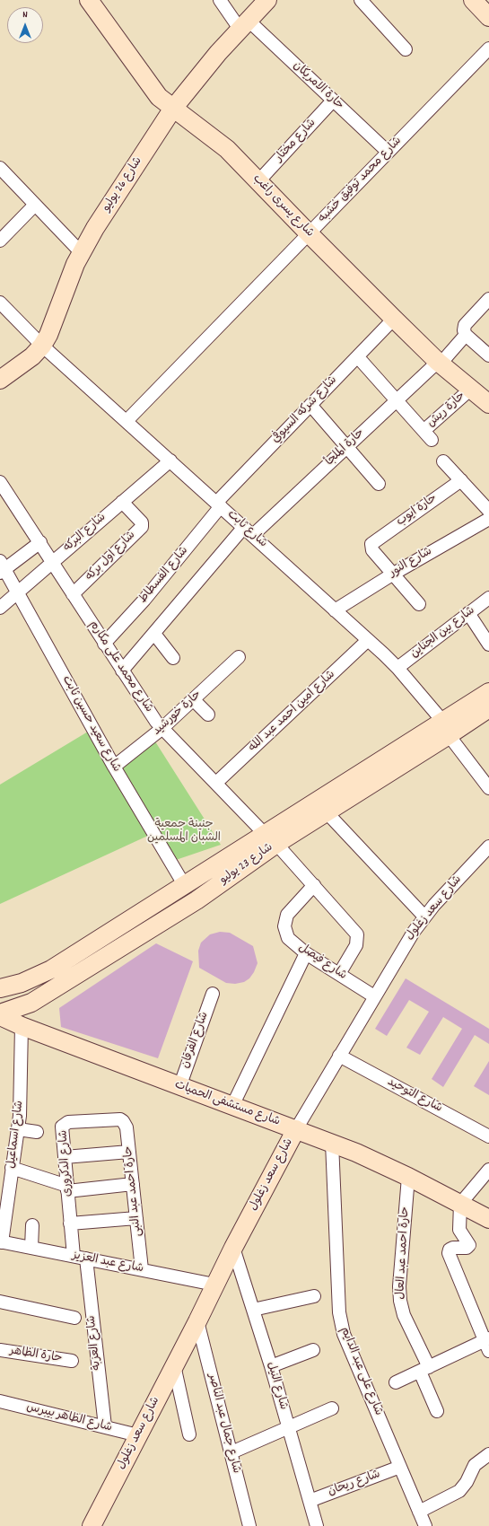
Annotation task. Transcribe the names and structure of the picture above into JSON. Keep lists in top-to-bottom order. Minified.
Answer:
{"streets":{"main road":["شارع 26 يوليو","شارع يسرى راغب","شارع 23 يوليو","شارع سعد زغلول","شارع مستشفى الحميات"],"street":["حارة الامريكان","شارع مختار","شارع محمد توفيق خشبه","شارع شركه السيوفي","حارة ريش","حارة الملجأ","حارة ايوب","شارع ثابت","شارع البركه","شارع اول بركه","شارع النور","شارع الفسطاط","شارع بين الجناين","شارع محمد على مكارم","شارع امين احمد عبد الله","حارة خورشيد","شارع سعيد حسين ثابت","شارع فيصل","شارع الفرقان","شارع التوحيد","شارع اسماعيل","شارع الدكرورى","حارة احمد عبد النبى","حارة احمد عبد العال","شارع عبد العزيز","شارع العزبة","حارة الظاهر","شارع على عبد الدايم","شارع النيل","شارع الظاهر بيبرس","شارع جمال عبد الناصر","شارع ريحان"]},"crossings":[["حارة الامريكان","شارع مختار"],["حارة الامريكان","شارع محمد توفيق خشبه"],["حارة الامريكان","شارع 26 يوليو"],["شارع مختار","شارع يسرى راغب"],["شارع محمد توفيق خشبه","شارع يسرى راغب"],["شارع محمد توفيق خشبه","شارع ثابت"],["شارع 26 يوليو","شارع يسرى راغب"],["شارع 26 يوليو","شارع ثابت"],["شارع يسرى راغب","شارع شركه السيوفي"],["شارع يسرى راغب","حارة ريش"],["شارع يسرى راغب","حارة الملجأ"],["شارع شركه السيوفي","شارع ثابت"],["شارع شركه السيوفي","شارع الفسطاط"],["حارة ريش","حارة الملجأ"],["حارة الملجأ","شارع ثابت"],["حارة الملجأ","شارع محمد على مكارم"],["حارة ايوب","شارع النور"],["شارع ثابت","شارع البركه"],["شارع ثابت","شارع النور"],["شارع ثابت","شارع الفسطاط"],["شارع ثابت","شارع بين الجناين"],["شارع ثابت","شارع امين احمد عبد الله"],["شارع ثابت","شارع 23 يوليو"],["شارع البركه","شارع اول بركه"],["شارع البركه","شارع محمد على مكارم"],["شارع البركه","شارع سعيد حسين ثابت"],["شارع اول بركه","شارع محمد على مكارم"],["شارع الفسطاط","شارع محمد على مكارم"],["شارع محمد على مكارم","شارع امين احمد عبد الله"],["شارع محمد على مكارم","حارة خورشيد"],["شارع محمد على مكارم","شارع 23 يوليو"],["شارع محمد على مكارم","شارع فيصل"],["حارة خورشيد","شارع سعيد حسين ثابت"],["شارع سعيد حسين ثابت","شارع 23 يوليو"],["شارع 23 يوليو","شارع مستشفى الحميات"],["شارع سعد زغلول","شارع فيصل"],["شارع سعد زغلول","شارع التوحيد"],["شارع سعد زغلول","شارع مستشفى الحميات"],["شارع سعد زغلول","شارع عبد العزيز"],["شارع سعد زغلول","شارع النيل"],["شارع سعد زغلول","شارع الظاهر بيبرس"],["شارع سعد زغلول","شارع جمال عبد الناصر"],["شارع الفرقان","شارع مستشفى الحميات"],["شارع مستشفى الحميات","شارع اسماعيل"],["شارع مستشفى الحميات","حارة احمد عبد العال"],["شارع مستشفى الحميات","شارع على عبد الدايم"],["شارع اسماعيل","شارع عبد العزيز"],["شارع الدكرورى","حارة احمد عبد النبى"],["شارع الدكرورى","شارع عبد العزيز"],["حارة احمد عبد النبى","شارع عبد العزيز"],["شارع عبد العزيز","شارع العزبة"],["شارع العزبة","شارع الظاهر بيبرس"],["شارع على عبد الدايم","شارع ريحان"],["شارع النيل","شارع ريحان"]],"parks":["جنينة جمعية الشبان المسلمين"],"north":"top"}
